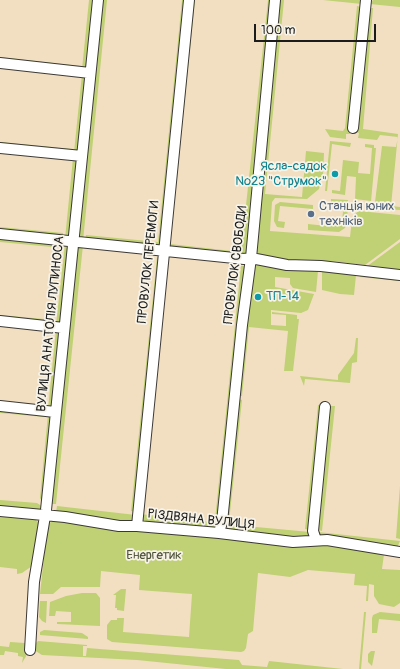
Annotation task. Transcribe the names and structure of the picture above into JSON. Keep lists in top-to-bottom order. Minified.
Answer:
{"streets":{"street":["ПРОВУЛОК ПЕРЕМОГИ","ПРОВУЛОК СВОБОДИ","ВУЛИЦЯ АНАТОЛІЯ ЛУПИНОСА","РІЗДВЯНА ВУЛИЦЯ"]},"crossings":[["ПРОВУЛОК ПЕРЕМОГИ","РІЗДВЯНА ВУЛИЦЯ"],["ПРОВУЛОК СВОБОДИ","РІЗДВЯНА ВУЛИЦЯ"],["ВУЛИЦЯ АНАТОЛІЯ ЛУПИНОСА","РІЗДВЯНА ВУЛИЦЯ"]],"parks":["Енергетик"],"places":["Ясла-садок №23 \"Струмок\"","Станція юних техніків","ТП-14"],"scale_bar":"100 m"}
